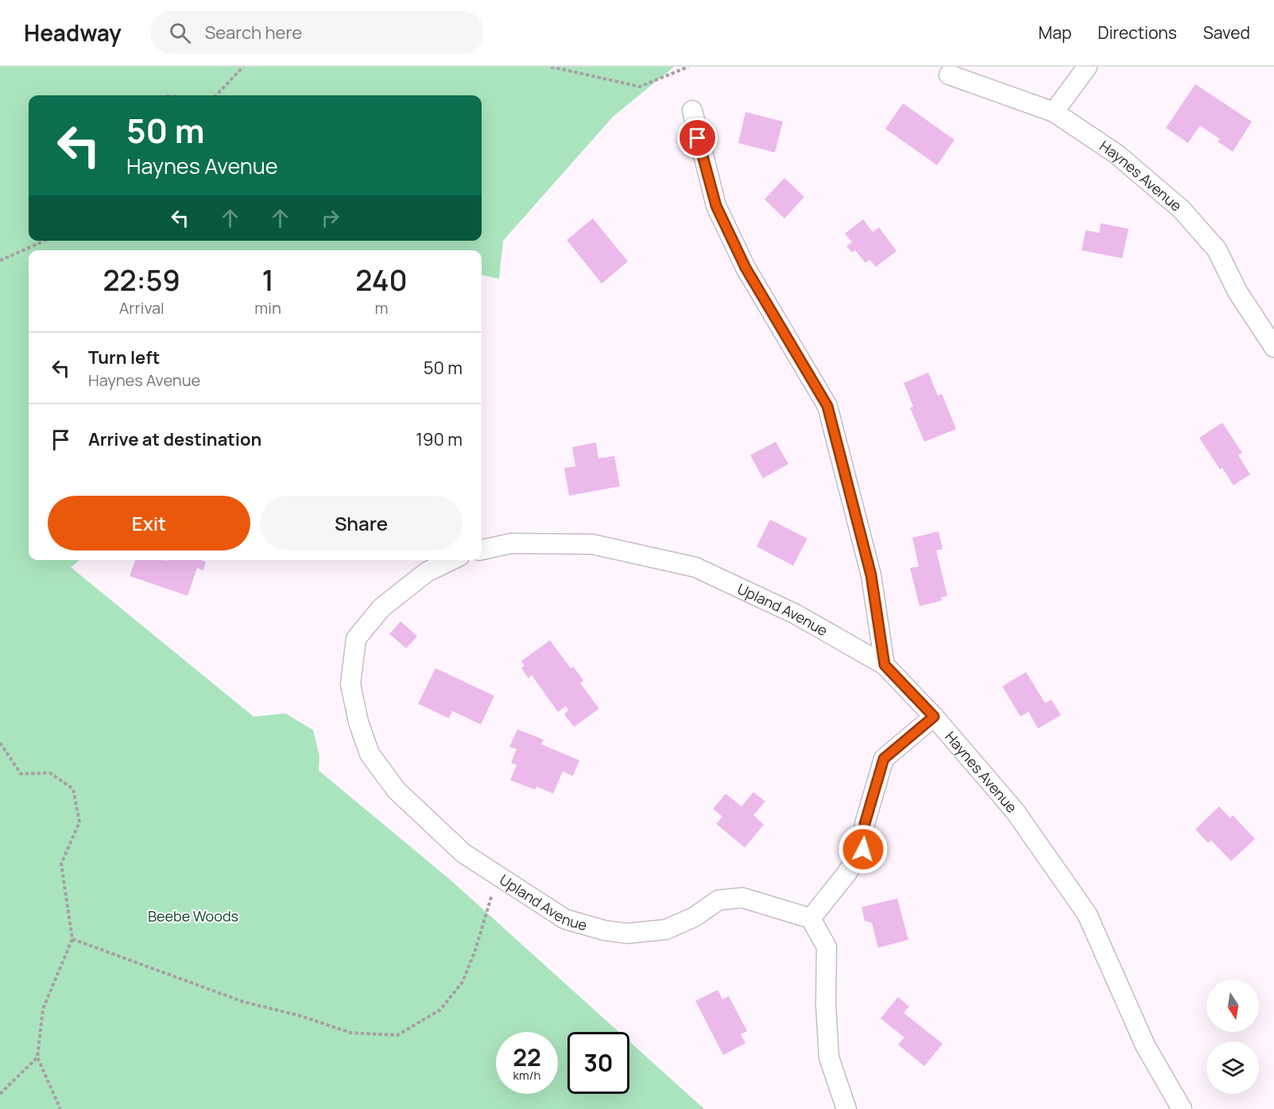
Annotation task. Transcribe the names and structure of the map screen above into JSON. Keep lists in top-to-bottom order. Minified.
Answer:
{"streets":{"street":["Haynes Avenue","Upland Avenue"]},"crossings":[["Haynes Avenue","Upland Avenue"]],"parks":["Beebe Woods"],"north":"bottom","page":{"header":"Headway","search":"Search here","nav":["Map","Directions","Saved"],"turn":["50 m","Haynes Avenue"],"eta":["22:59","Arrival","1","min","240","m"],"list":[{"name":"Turn left","note":"Haynes Avenue","value":"50 m"},{"name":"Arrive at destination","value":"190 m"}],"buttons":["Exit","Share"],"speed":"22 km/h","limit":"30"}}
